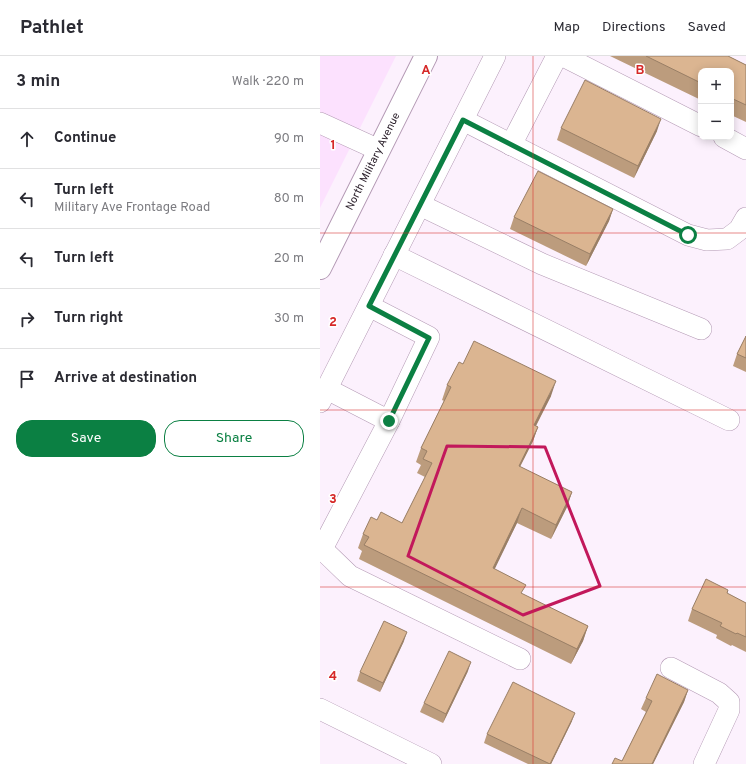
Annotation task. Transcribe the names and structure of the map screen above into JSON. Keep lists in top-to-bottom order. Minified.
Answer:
{"streets":{"main road":["North Military Avenue"]},"page":{"header":"Pathlet","nav":["Map","Directions","Saved"],"heading":["3 min","Walk · 220 m"],"map_buttons":["+","−"],"list":[["Continue","90 m"],["Turn left","Military Ave Frontage Road","80 m"],["Turn left","20 m"],["Turn right","30 m"],"Arrive at destination"],"buttons":["Save","Share"]},"grid":{"columns":["A","B"],"rows":["1","2","3","4"]}}
